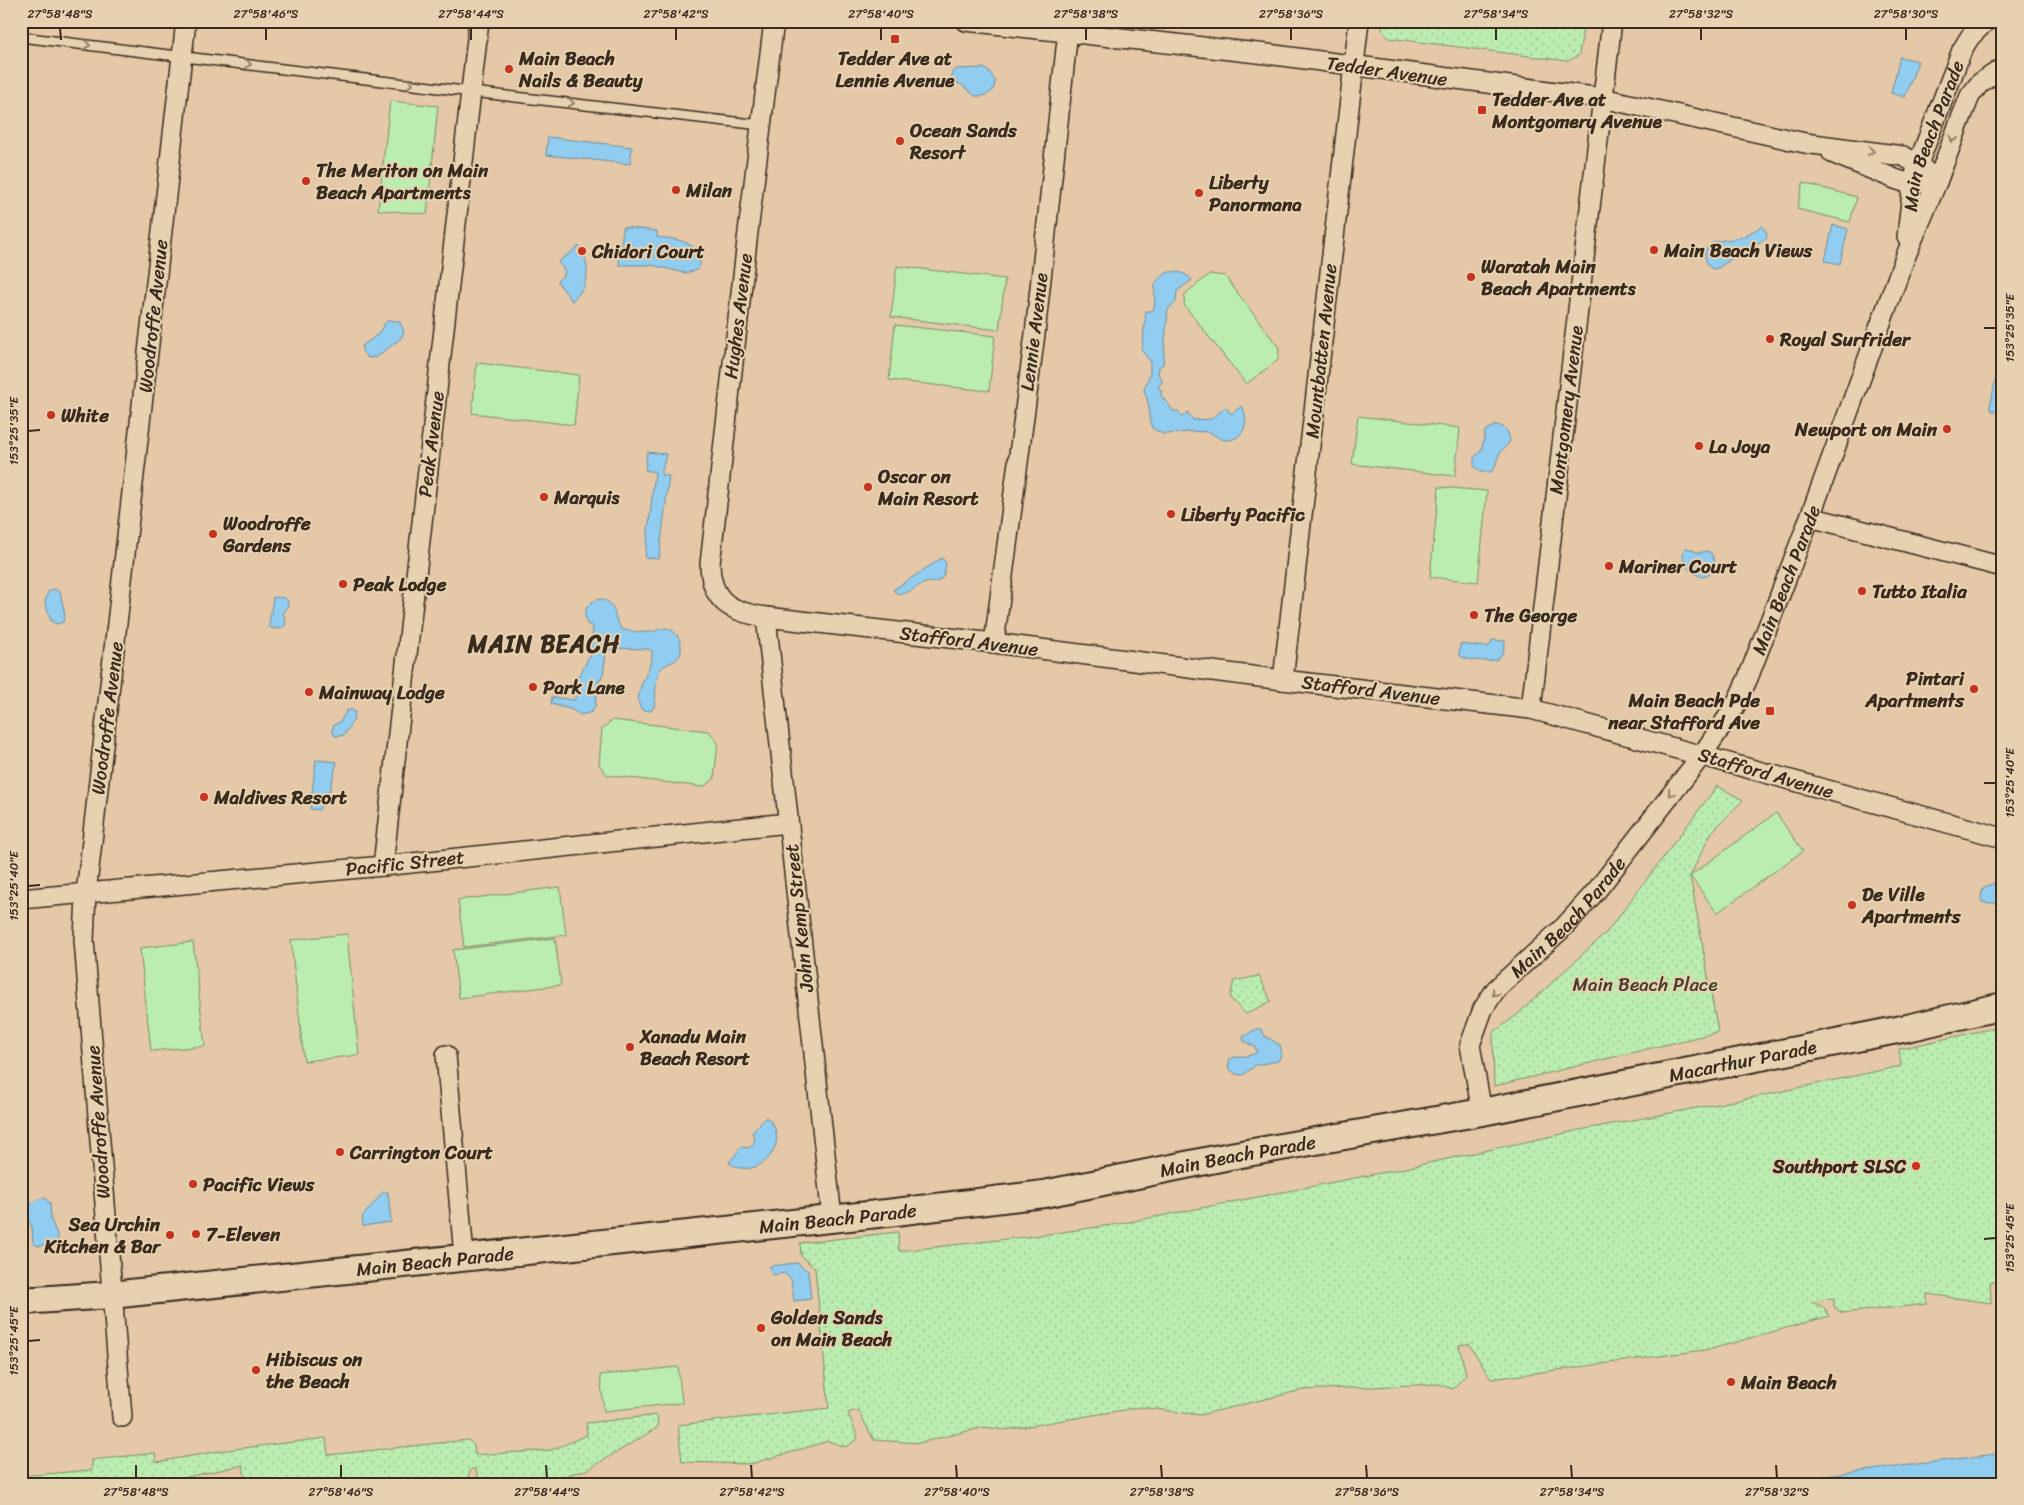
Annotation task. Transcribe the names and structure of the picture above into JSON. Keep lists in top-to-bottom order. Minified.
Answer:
{"streets":{"street":["Tedder Avenue","Main Beach Parade","Woodroffe Avenue","Hughes Avenue","Lennie Avenue","Mountbatten Avenue","Montgomery Avenue","Peak Avenue","Stafford Avenue","Pacific Street","John Kemp Street","Macarthur Parade"]},"crossings":[["Tedder Avenue","Main Beach Parade"],["Tedder Avenue","Lennie Avenue"],["Tedder Avenue","Mountbatten Avenue"],["Tedder Avenue","Montgomery Avenue"],["Main Beach Parade","Woodroffe Avenue"],["Main Beach Parade","Stafford Avenue"],["Main Beach Parade","John Kemp Street"],["Main Beach Parade","Macarthur Parade"],["Woodroffe Avenue","Pacific Street"],["Hughes Avenue","Stafford Avenue"],["Lennie Avenue","Stafford Avenue"],["Mountbatten Avenue","Stafford Avenue"],["Montgomery Avenue","Stafford Avenue"],["Peak Avenue","Pacific Street"],["Stafford Avenue","John Kemp Street"],["Pacific Street","John Kemp Street"]],"districts":["MAIN BEACH"],"parks":["Main Beach Place"],"places":{"transit":["Tedder Ave at Lennie Avenue","Tedder Ave at Montgomery Avenue","Main Beach Pde near Stafford Ave"],"other":["Main Beach Nails & Beauty","Ocean Sands Resort","The Meriton on Main Beach Apartments","Milan","Liberty Panormana","Main Beach Views","Chidori Court","Waratah Main Beach Apartments","Royal Surfrider","White","Newport on Main","La Joya","Oscar on Main Resort","Marquis","Liberty Pacific","Woodroffe Gardens","Mariner Court","Peak Lodge","Tutto Italia","The George","Park Lane","Pintari Apartments","Mainway Lodge","Maldives Resort","De Ville Apartments","Xanadu Main Beach Resort","Carrington Court","Southport SLSC","Pacific Views","7-Eleven","Sea Urchin Kitchen & Bar","Golden Sands on Main Beach","Hibiscus on the Beach","Main Beach"]},"coordinates":["27°58'48\"S","27°58'46\"S","27°58'44\"S","27°58'42\"S","27°58'40\"S","27°58'38\"S","27°58'36\"S","27°58'34\"S","27°58'32\"S","27°58'30\"S","153°25'35\"E","153°25'40\"E","153°25'45\"E"]}
